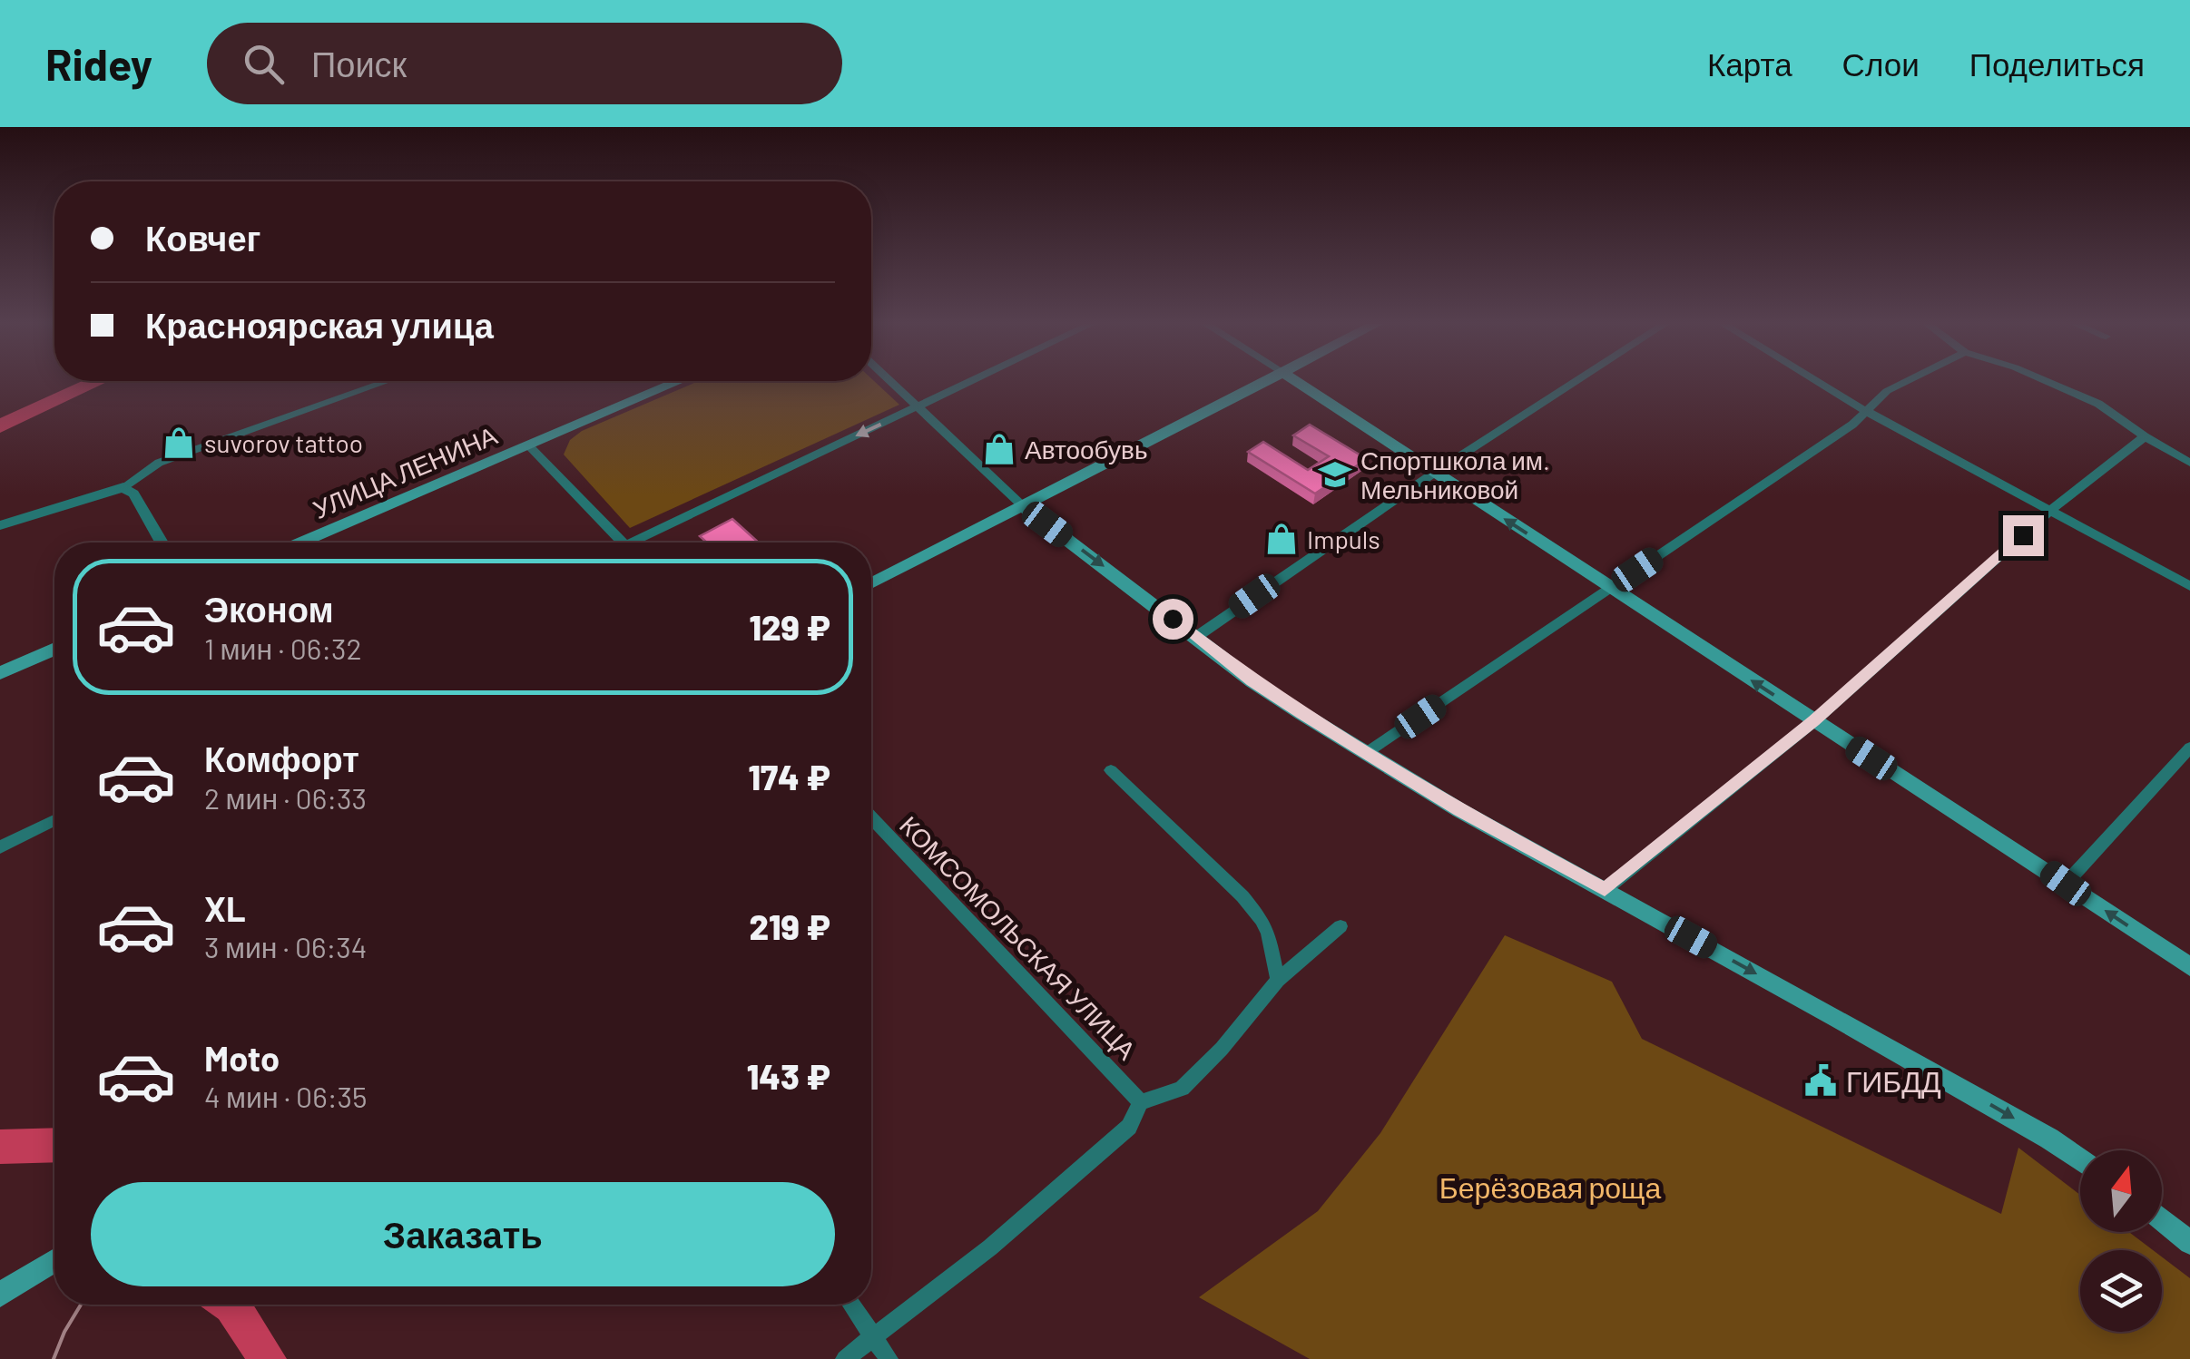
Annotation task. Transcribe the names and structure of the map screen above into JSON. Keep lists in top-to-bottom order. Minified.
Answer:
{"streets":{"main road":["УЛИЦА ЛЕНИНА"],"street":["КОМСОМОЛЬСКАЯ УЛИЦА"]},"parks":["Берёзовая роща"],"places":{"shop":["suvorov tattoo","Автообувь","Impuls"],"school or university":["Спортшкола им. Мельниковой"],"public building":["ГИБДД"]},"north":"top","page":{"header":"Ridey","search":"Поиск","nav":["Карта","Слои","Поделиться"],"banner":["Ковчег","Красноярская улица"],"list":[{"name":"Эконом","note":"1 мин · 06:32","value":"129 ₽"},{"name":"Комфорт","note":"2 мин · 06:33","value":"174 ₽"},{"name":"XL","note":"3 мин · 06:34","value":"219 ₽"},{"name":"Moto","note":"4 мин · 06:35","value":"143 ₽"}],"buttons":"Заказать"}}
